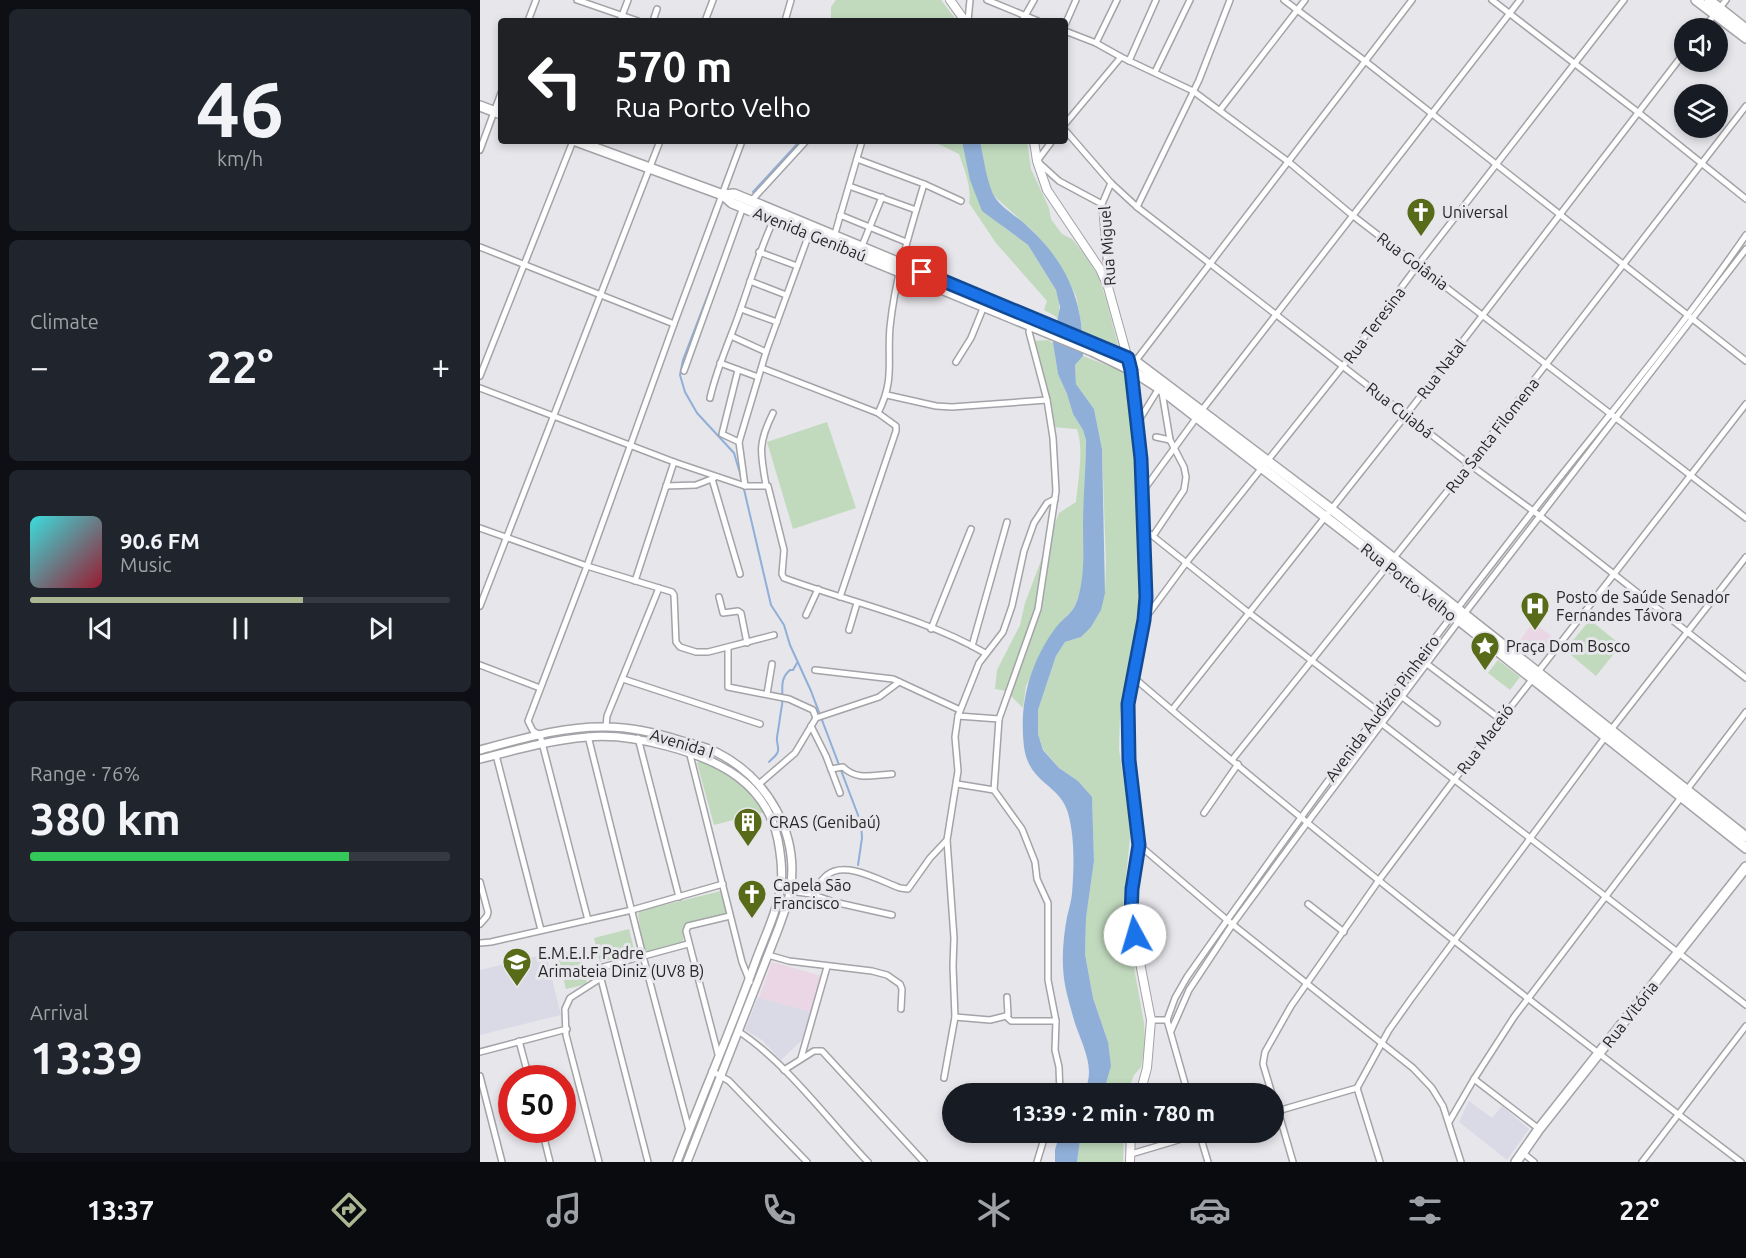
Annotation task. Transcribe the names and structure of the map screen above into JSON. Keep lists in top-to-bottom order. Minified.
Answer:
{"streets":{"main road":["Avenida Genibaú","Rua Miguel","Rua Porto Velho","Rua Vitória"],"street":["Rua Goiânia","Rua Teresina","Rua Natal","Rua Cuiabá","Rua Santa Filomena","Avenida Audízio Pinheiro","Rua Maceió","Avenida I"]},"crossings":[["Rua Miguel","Rua Teresina"],["Rua Miguel","Rua Cuiabá"],["Rua Miguel","Rua Porto Velho"],["Rua Goiânia","Rua Teresina"],["Rua Goiânia","Rua Natal"],["Rua Goiânia","Rua Santa Filomena"],["Rua Goiânia","Avenida Audízio Pinheiro"],["Rua Goiânia","Rua Maceió"],["Rua Teresina","Rua Cuiabá"],["Rua Teresina","Rua Porto Velho"],["Rua Natal","Rua Cuiabá"],["Rua Natal","Rua Porto Velho"],["Rua Cuiabá","Rua Santa Filomena"],["Rua Cuiabá","Avenida Audízio Pinheiro"],["Rua Cuiabá","Rua Maceió"],["Rua Santa Filomena","Rua Porto Velho"],["Rua Porto Velho","Avenida Audízio Pinheiro"],["Rua Porto Velho","Rua Maceió"]],"places":{"church":["Universal","Capela São Francisco"],"hospital":["Posto de Saúde Senador Fernandes Távora"],"place":["Praça Dom Bosco"],"building":["CRAS (Genibaú)"],"school or university":["E.M.E.I.F Padre Arimateia Diniz (UV8 B)"]},"page":{"tile":[["46","km/h"],"Climate",["Range · 76%","380 km"],["Arrival","13:39"]],"turn":["570 m","Rua Porto Velho"],"heat":["−","22°","+"],"song":["90.6 FM","Music"],"limit":"50","trip":"13:39 · 2 min · 780 m","tabs":["13:37","22°"]}}
